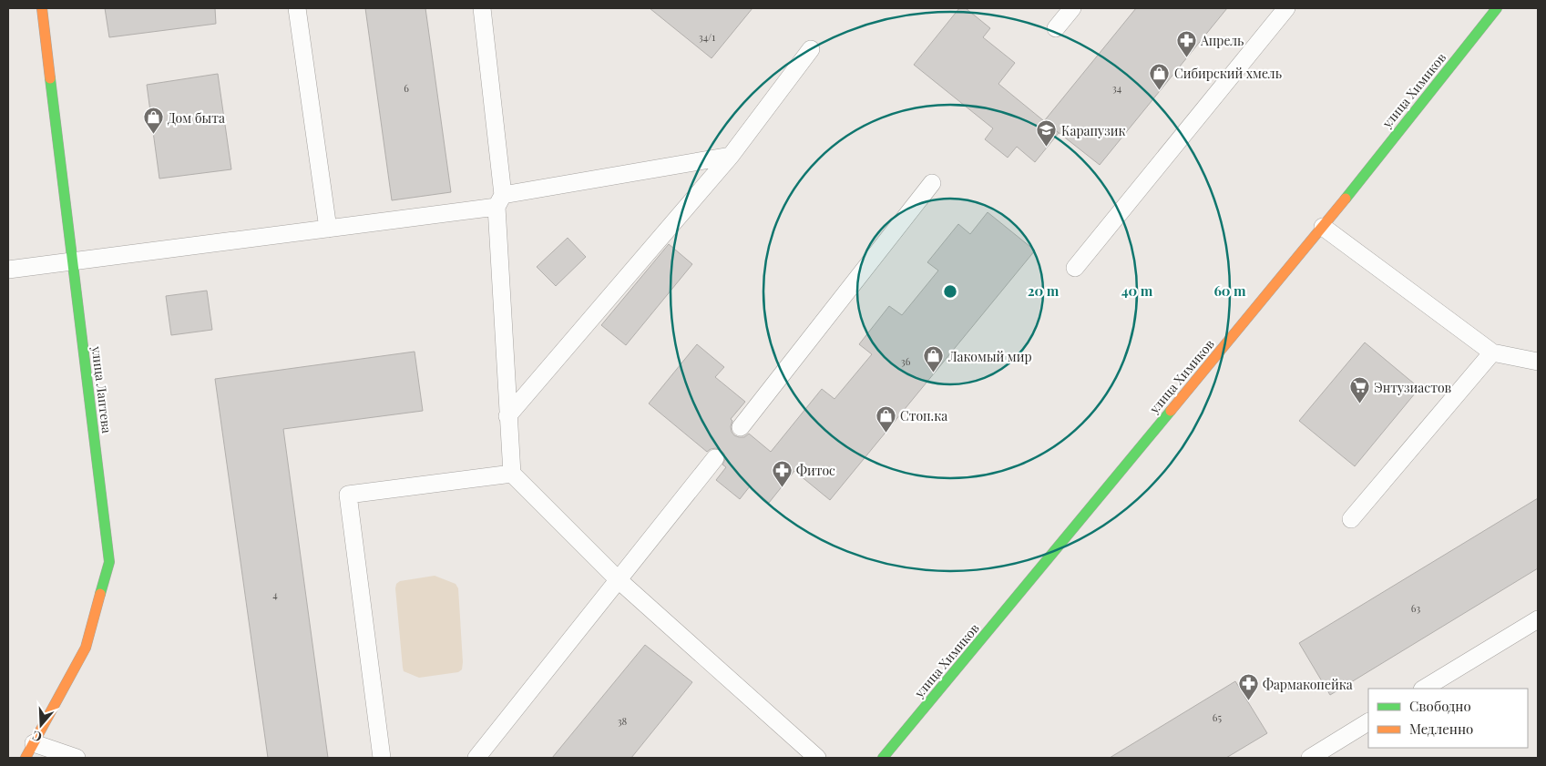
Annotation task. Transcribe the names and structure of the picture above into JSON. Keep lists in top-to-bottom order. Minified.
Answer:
{"streets":{"main road":["улица Химиков","улица Лаптева"]},"places":{"pharmacy":["Апрель","Фитос","Фармакопейка"],"shop":["Сибирский хмель","Дом быта","Лакомый мир","Стоп.ка"],"school or university":["Карапузик"],"supermarket":["Энтузиастов"]},"house_numbers":["34/1","6","34","36","4","63","65","38"],"legend":["Свободно","Медленно"],"north":"bottom","rings":["20 m","40 m","60 m"]}
